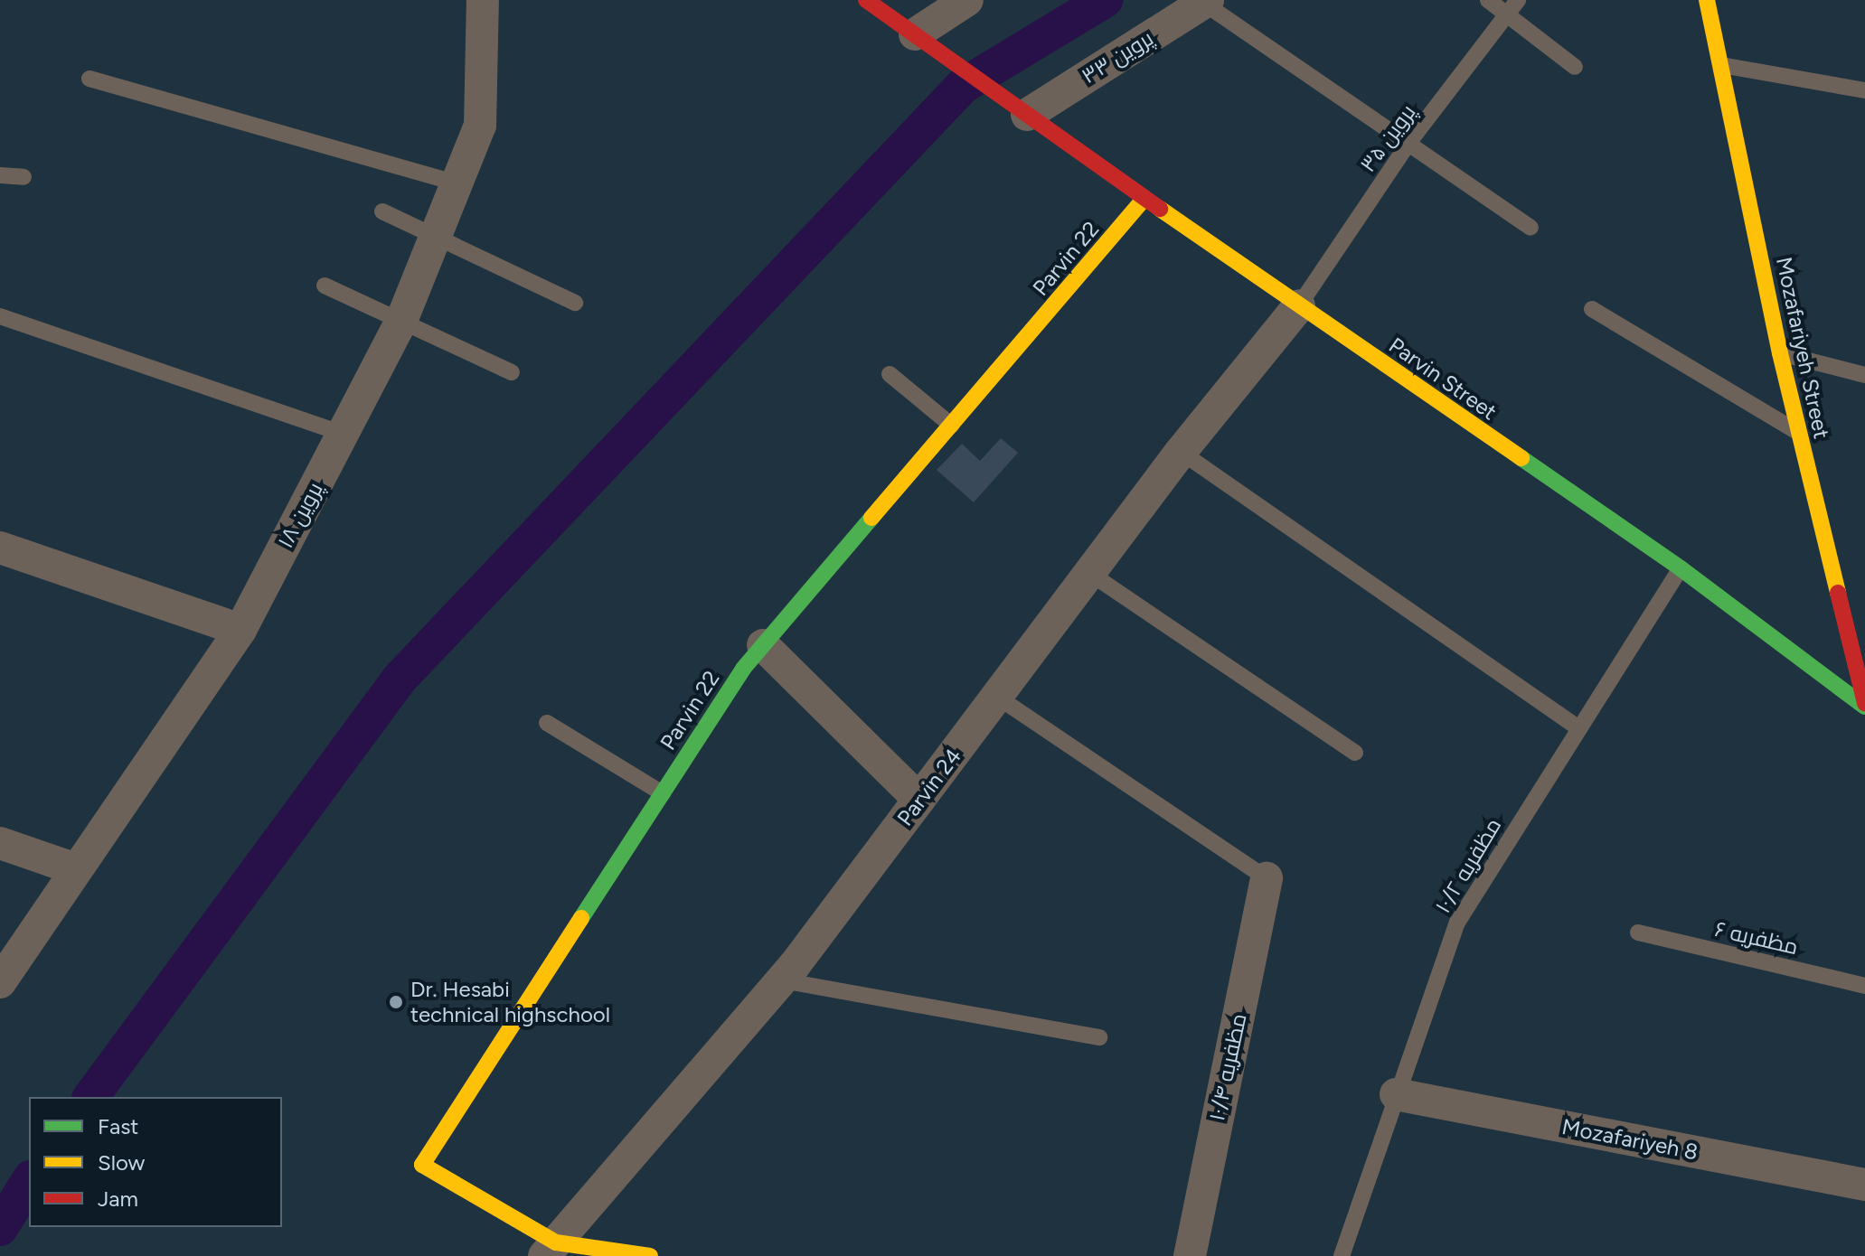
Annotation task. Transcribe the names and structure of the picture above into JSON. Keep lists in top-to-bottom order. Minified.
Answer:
{"streets":{"street":["پروین ۳۳","Parvin 22","Mozafariyeh Street","Parvin Street","پروین ۱۸","Parvin 24","مظفریه ۱۰/۴","Mozafariyeh 8"],"lane":["پروین ۳۵","مظفریه ۱۰/۲","مظفریه ۶"]},"crossings":[["پروین ۳۳","Parvin Street"],["پروین ۳۵","Parvin Street"],["پروین ۳۵","Parvin 24"],["Parvin 22","Parvin Street"],["Parvin 22","Parvin 24"],["Mozafariyeh Street","Parvin Street"],["Parvin Street","Parvin 24"],["Parvin Street","مظفریه ۱۰/۲"],["مظفریه ۱۰/۲","Mozafariyeh 8"]],"places":["Dr. Hesabi technical highschool"],"legend":["Fast","Slow","Jam"]}
